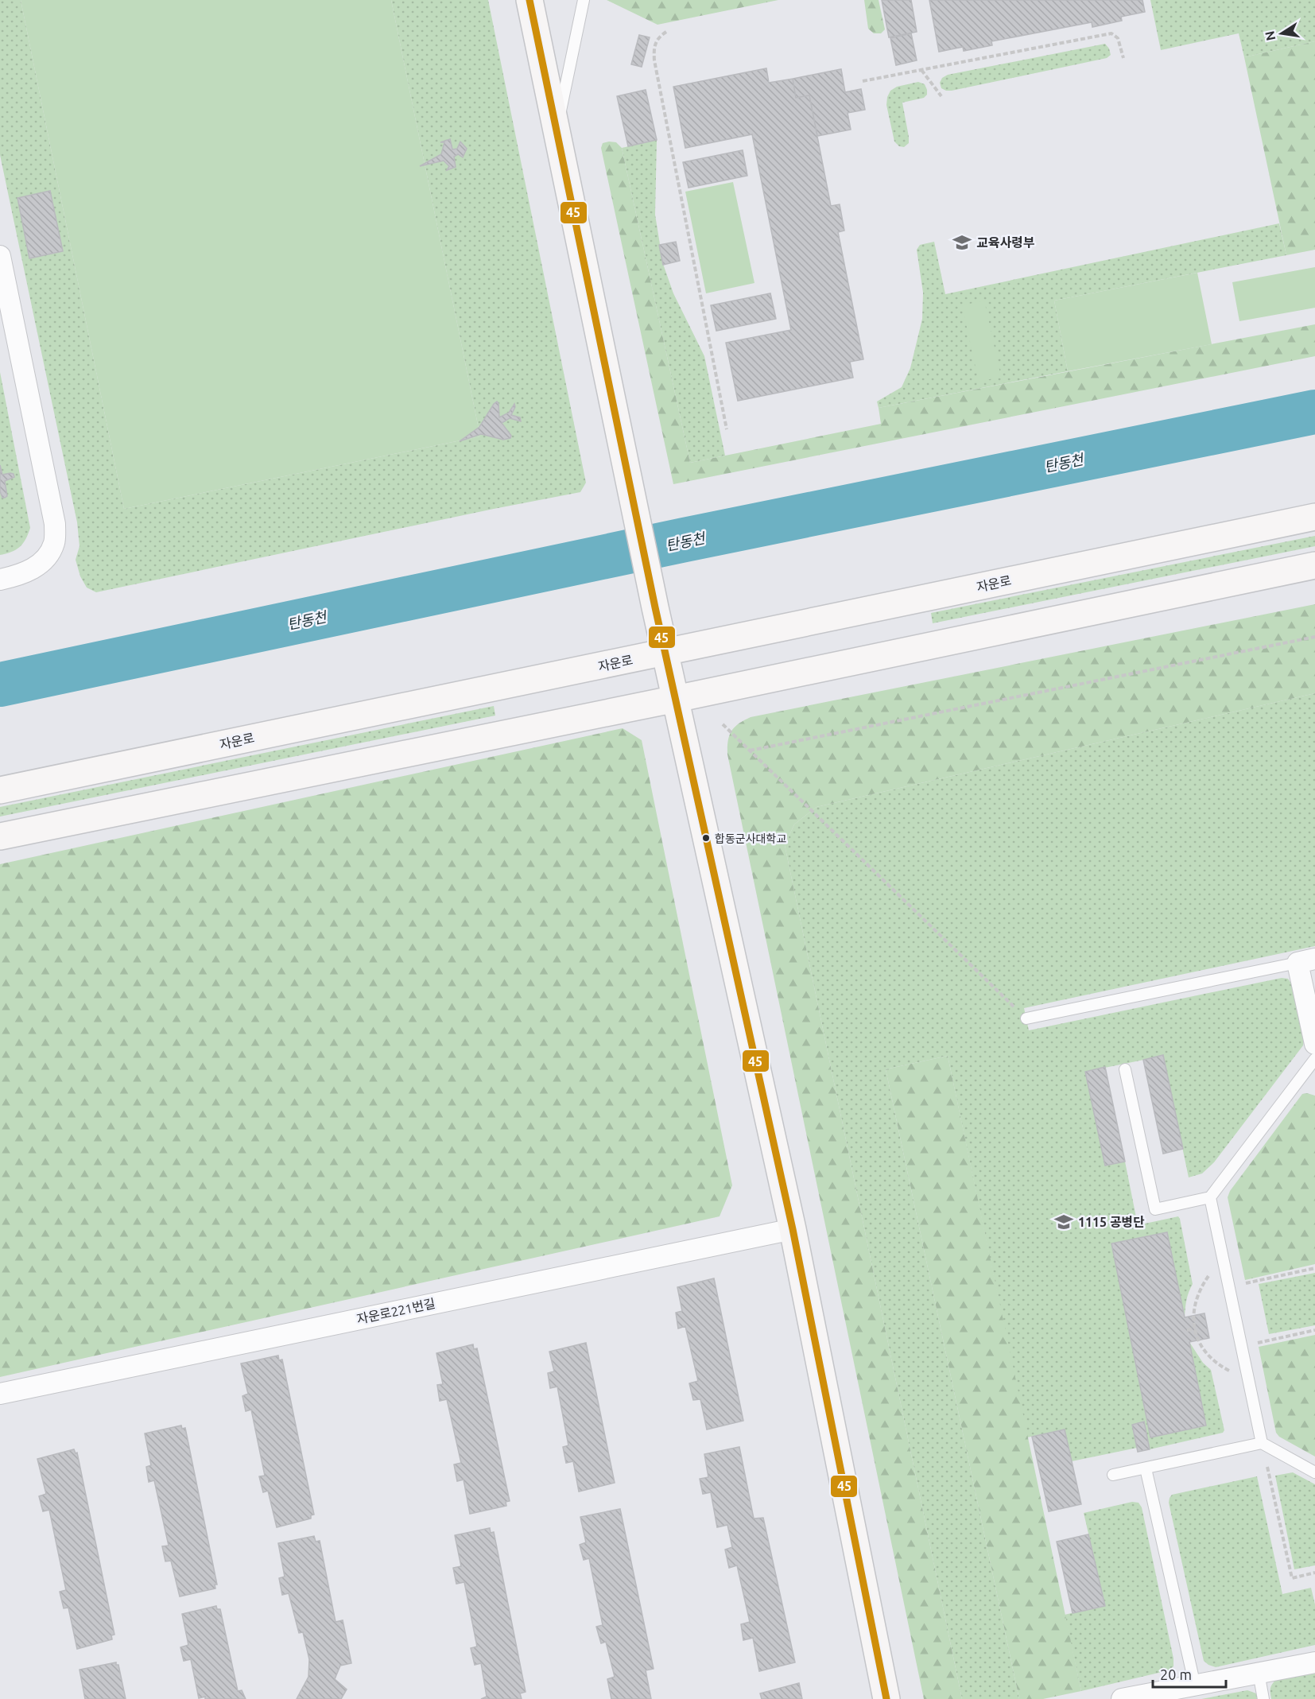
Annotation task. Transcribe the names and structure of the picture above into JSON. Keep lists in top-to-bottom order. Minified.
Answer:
{"streets":{"street":["자운로","자운로221번길"]},"water":["탄동천"],"places":{"school or university":["교육사령부","1115 공병단"],"other":["합동군사대학교"]},"lines":["transit line 45"],"scale_bar":"20 m","north":"left"}
